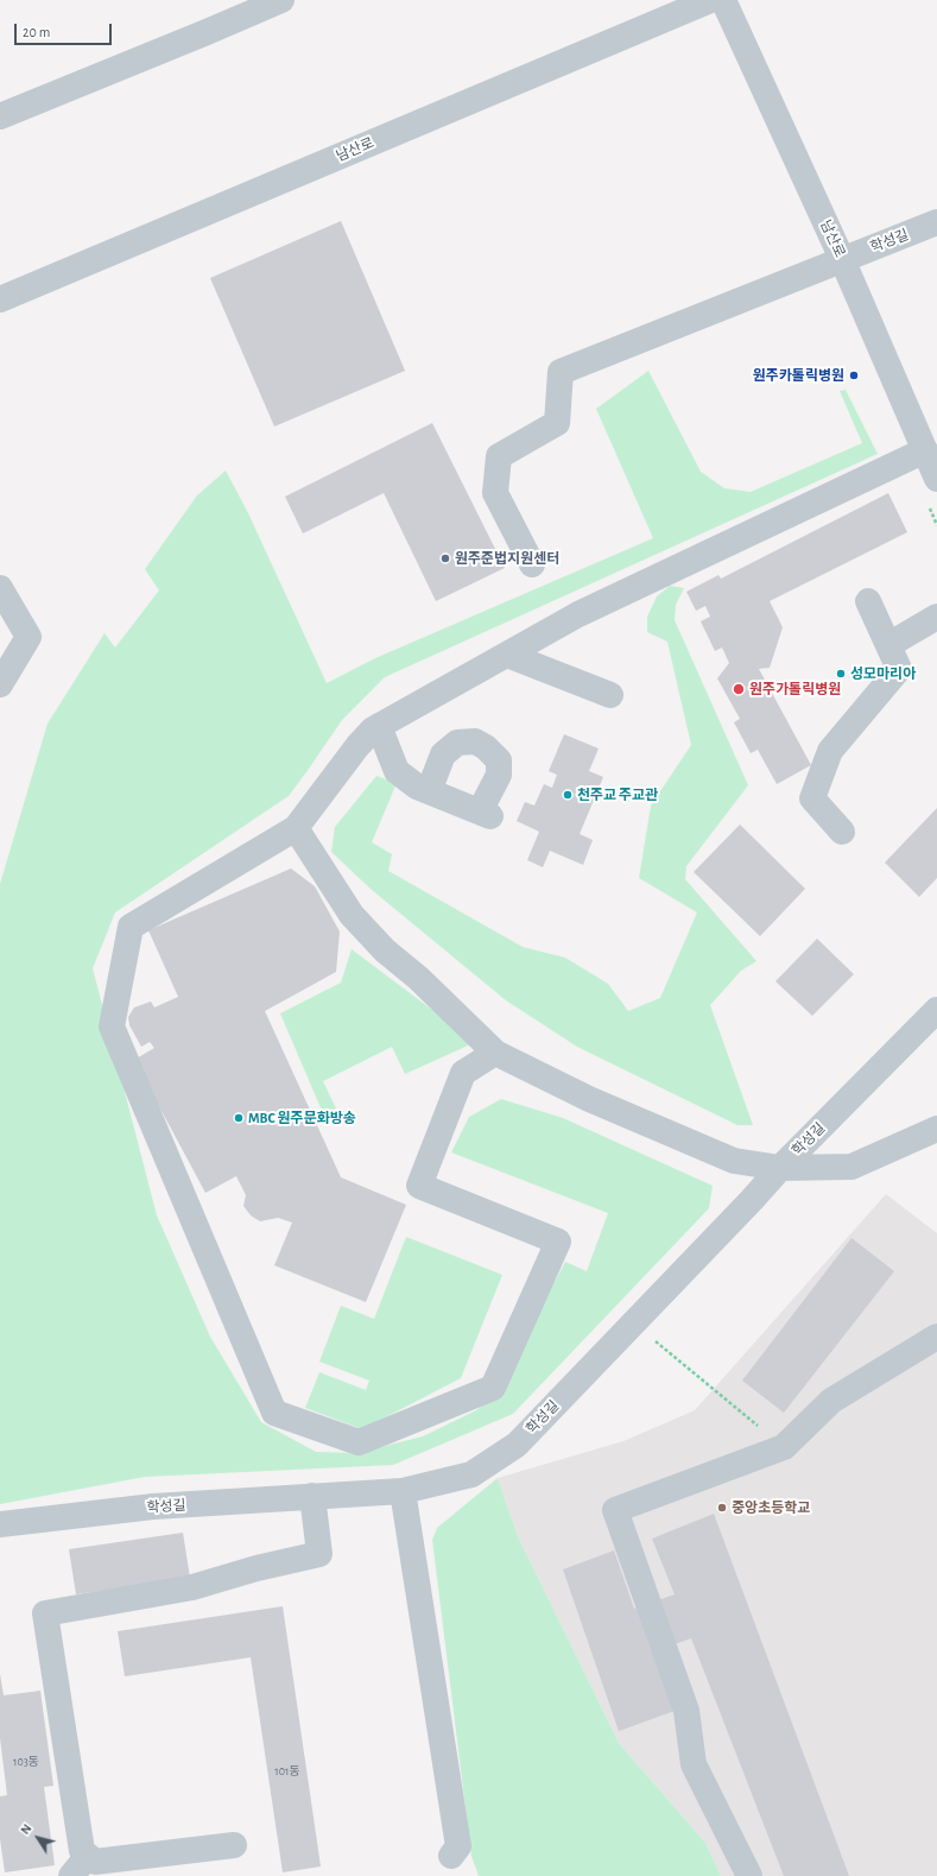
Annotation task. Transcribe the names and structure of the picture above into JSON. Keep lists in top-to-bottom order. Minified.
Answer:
{"streets":{"street":["남산로","학성길"]},"crossings":[["남산로","학성길"]],"places":["원주카톨릭병원","원주준법지원센터","성모마리아","원주가톨릭병원","천주교 주교관","MBC 원주문화방송","중앙초등학교"],"house_numbers":["103동","101동"],"scale_bar":"20 m","north":"top left"}
